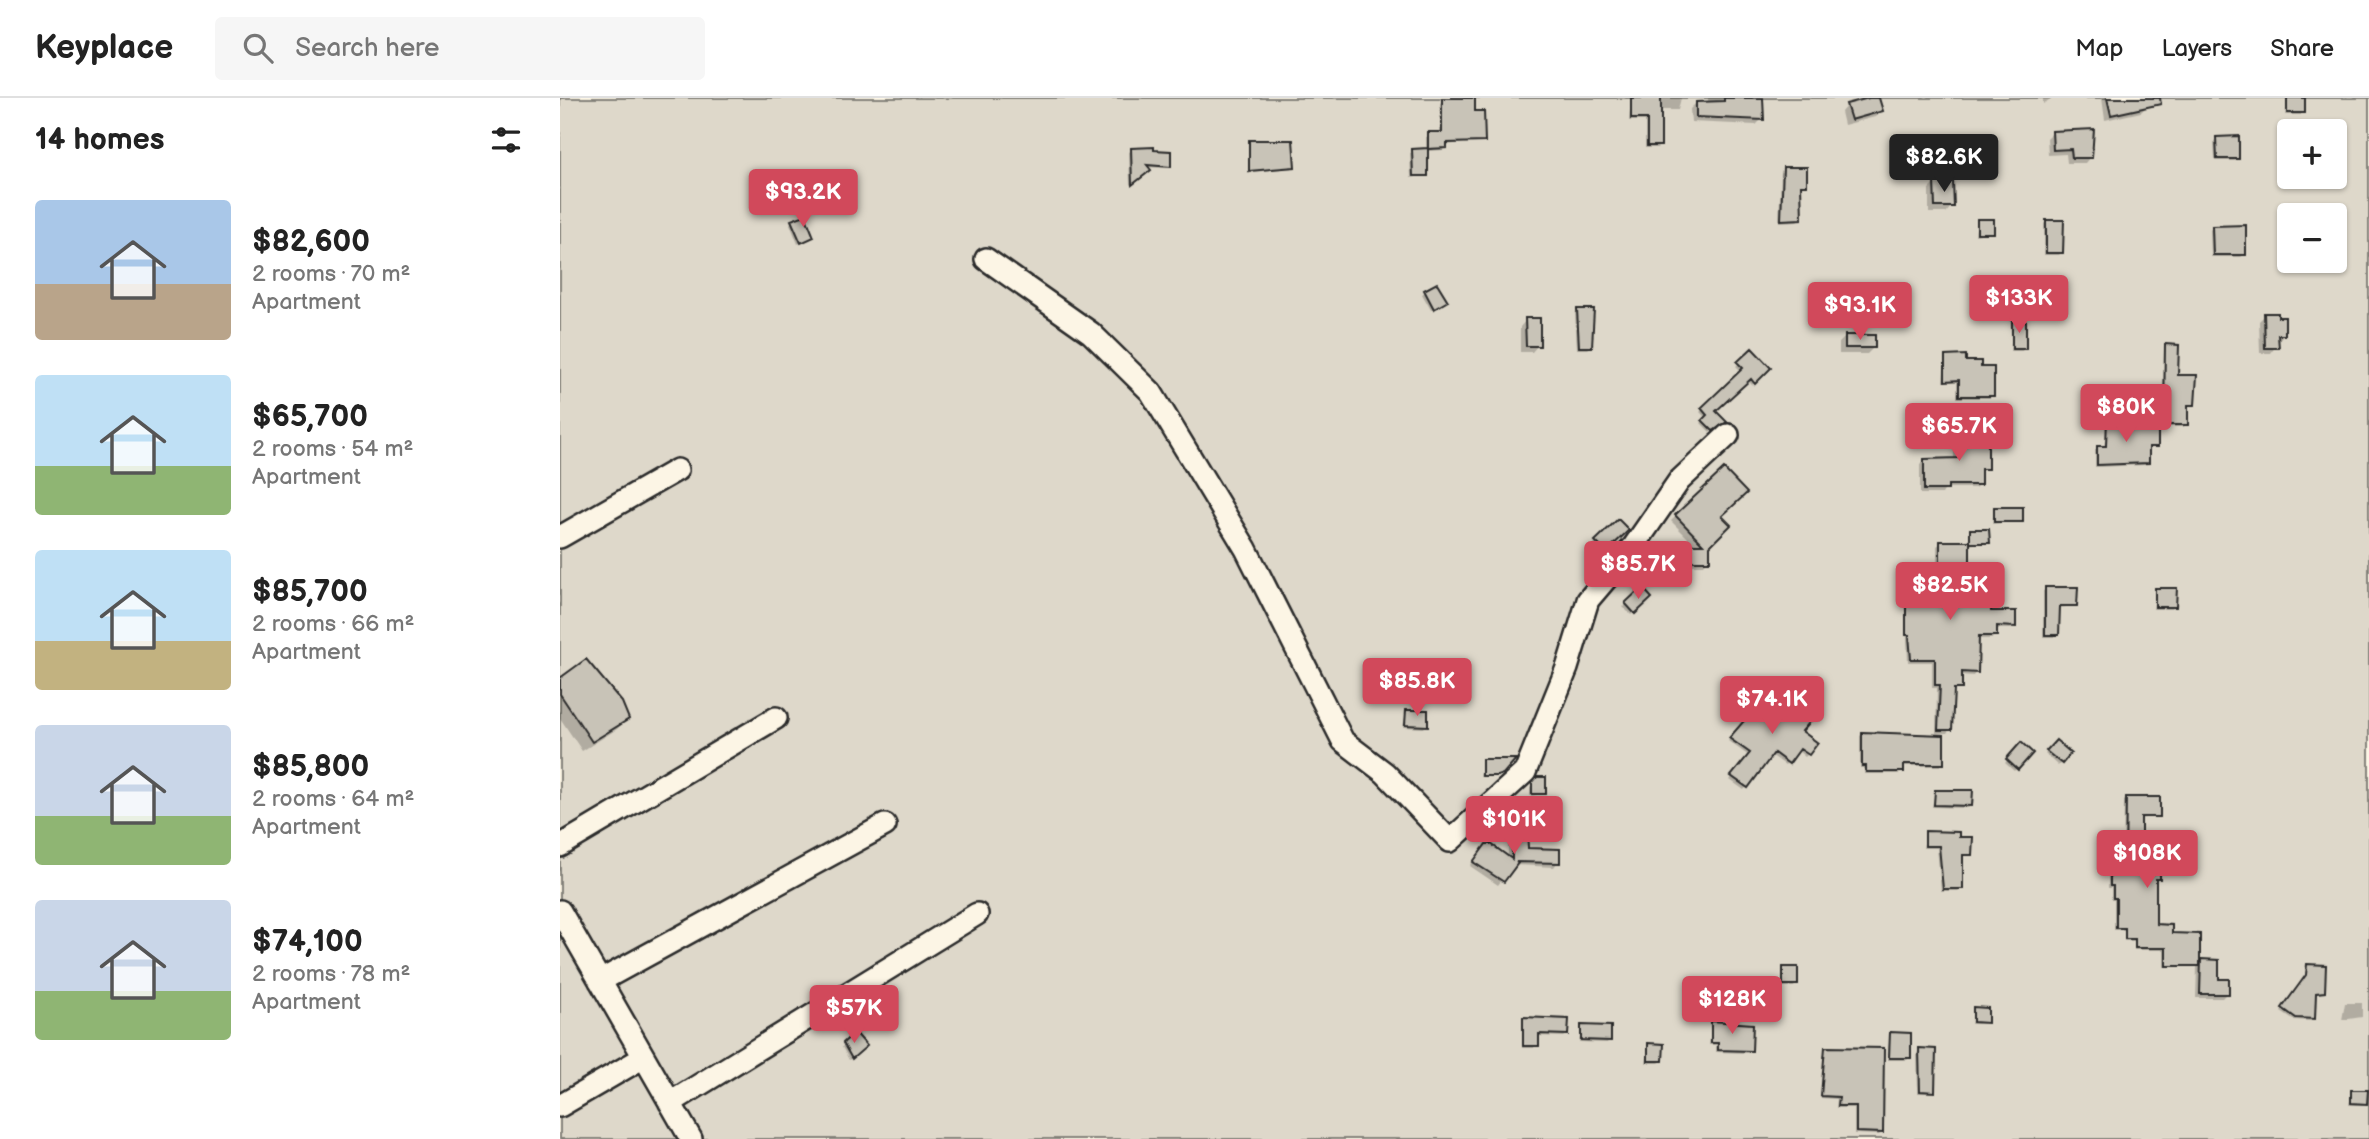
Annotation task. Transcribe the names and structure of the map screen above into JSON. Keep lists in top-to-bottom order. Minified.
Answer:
{"page":{"header":"Keyplace","search":"Search here","nav":["Map","Layers","Share"],"heading":"14 homes","map_buttons":["+","−"],"price":["$82.6K","$93.2K","$133K","$93.1K","$80K","$65.7K","$85.7K","$82.5K","$85.8K","$74.1K","$101K","$108K","$128K","$57K"],"list":[{"name":"$82,600","note":"2 rooms · 70 m² · Apartment"},{"name":"$65,700","note":"2 rooms · 54 m² · Apartment"},{"name":"$85,700","note":"2 rooms · 66 m² · Apartment"},{"name":"$85,800","note":"2 rooms · 64 m² · Apartment"},{"name":"$74,100","note":"2 rooms · 78 m² · Apartment"}]}}
